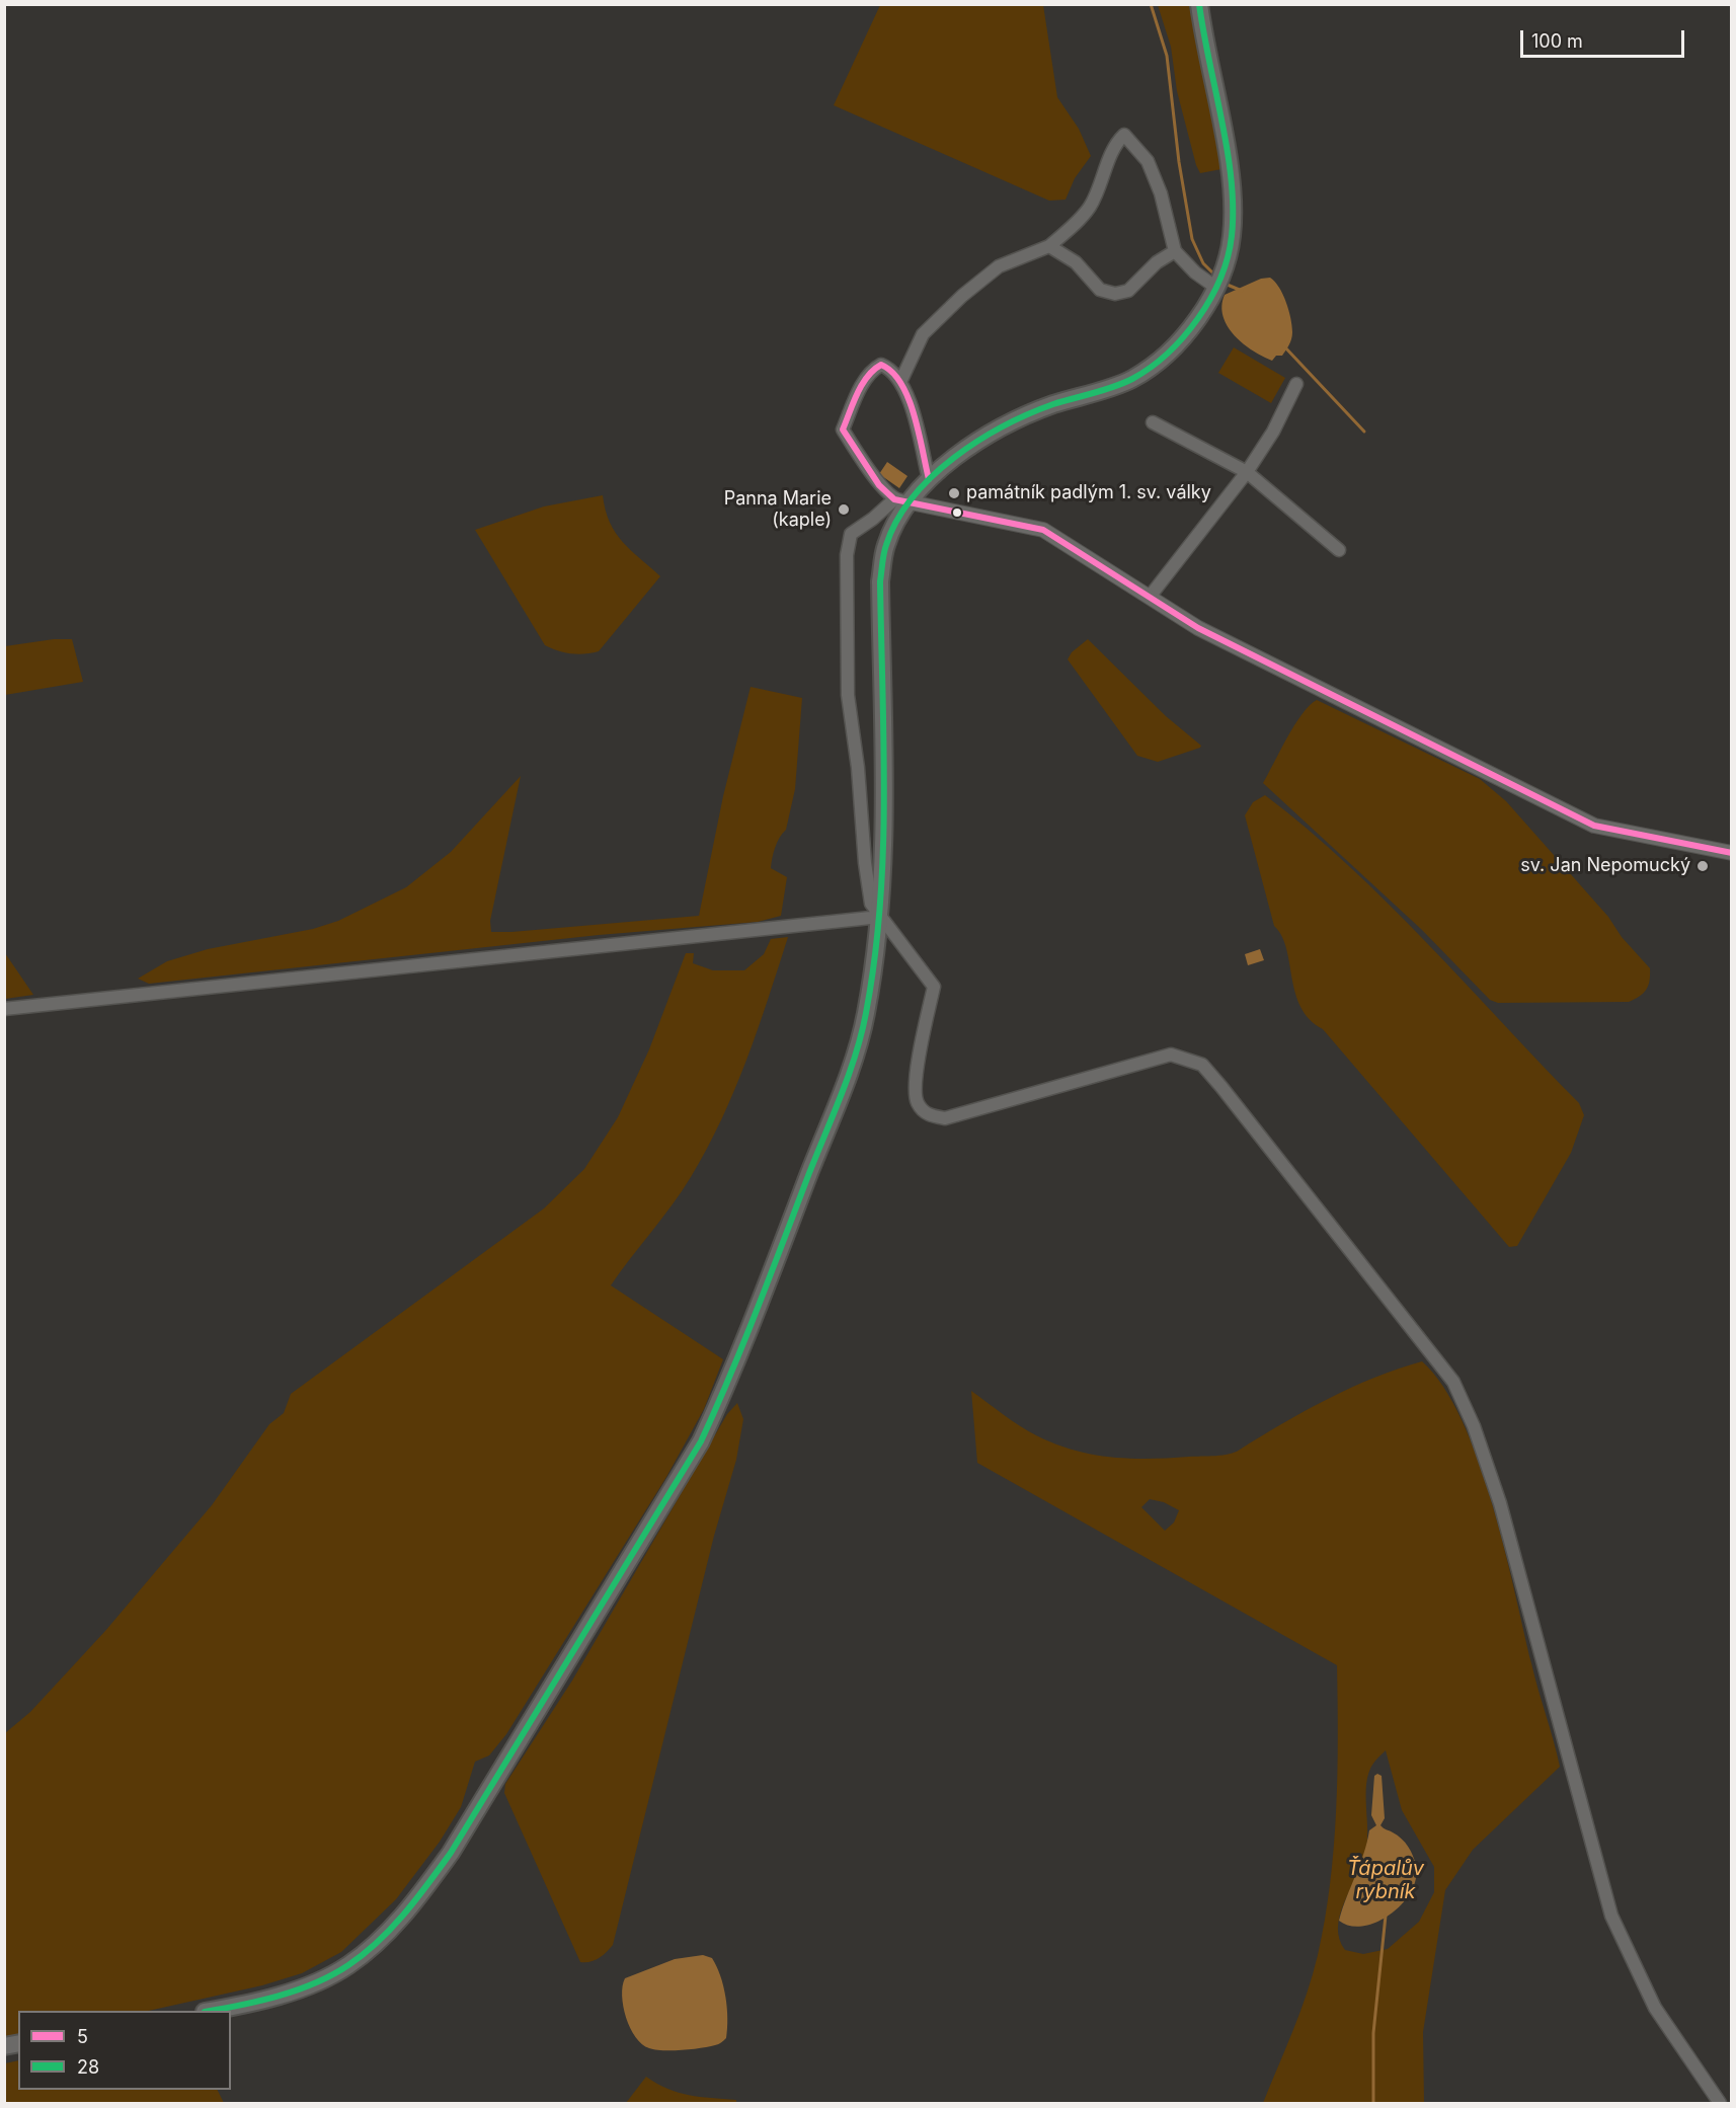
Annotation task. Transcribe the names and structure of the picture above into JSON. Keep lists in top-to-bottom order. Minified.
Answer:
{"water":["Ťápalův rybník"],"places":["památník padlým 1. sv. války","Panna Marie (kaple)","sv. Jan Nepomucký"],"lines":["transit line 28","transit line 5"],"legend":["5","28"],"scale_bar":"100 m"}
